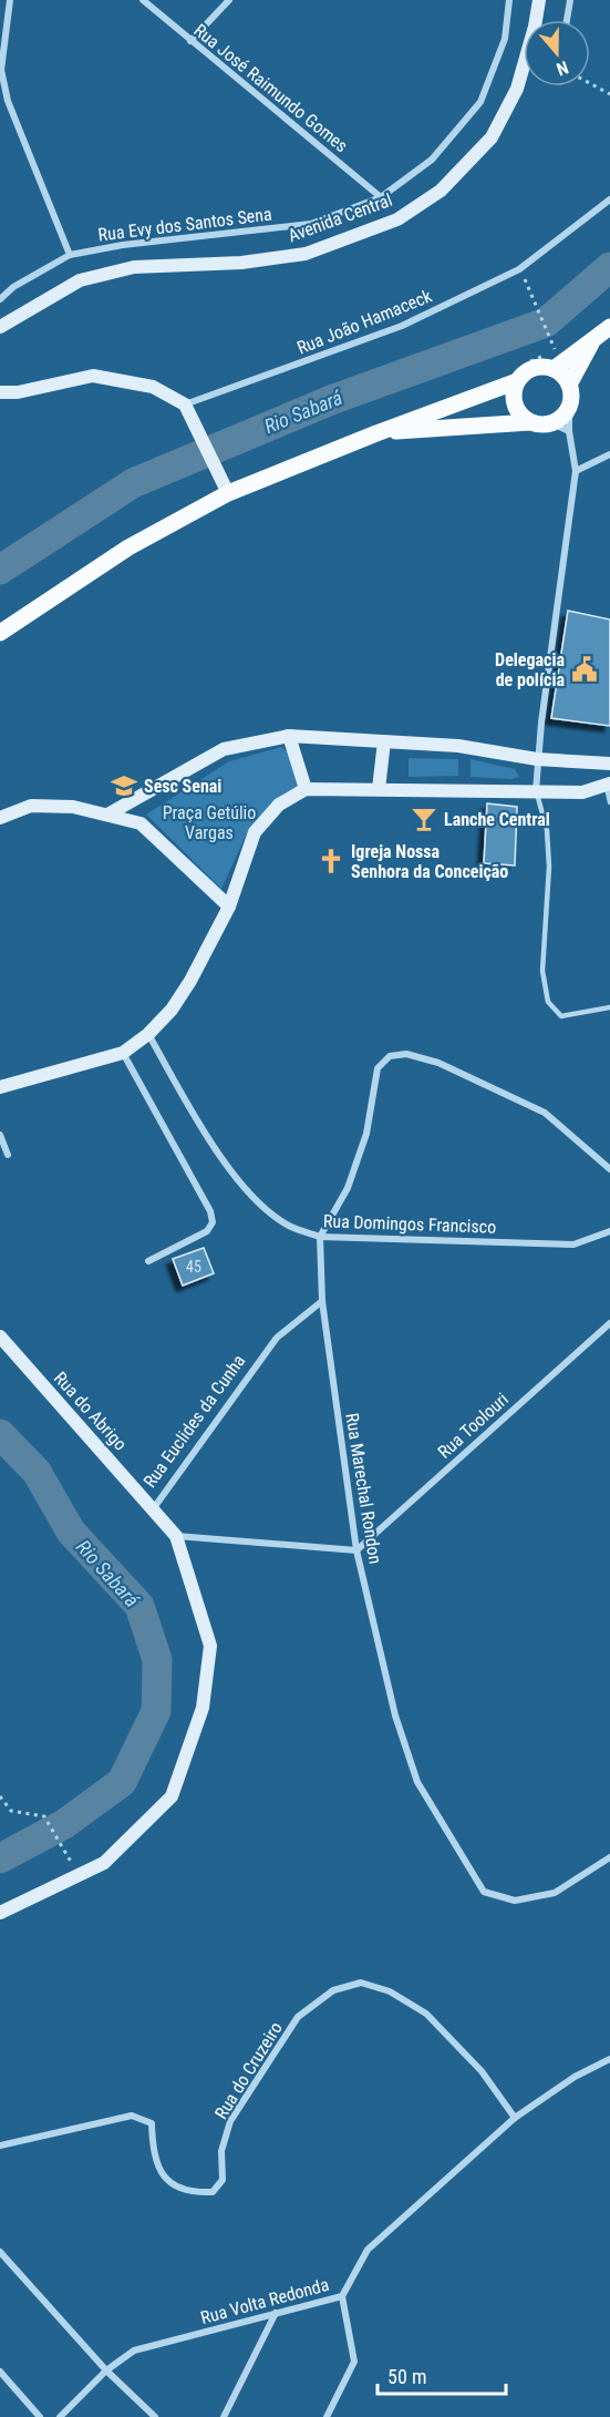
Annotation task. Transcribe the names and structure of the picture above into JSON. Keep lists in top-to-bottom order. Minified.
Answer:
{"streets":{"street":["Rua José Raimundo Gomes","Avenida Central","Rua Evy dos Santos Sena","Rua João Hamaceck","Rua Domingos Francisco","Rua do Abrigo","Rua Euclides da Cunha","Rua Toolouri","Rua Marechal Rondon","Rua do Cruzeiro","Rua Volta Redonda"]},"crossings":[["Rua José Raimundo Gomes","Rua Evy dos Santos Sena"],["Rua Domingos Francisco","Rua Marechal Rondon"],["Rua do Abrigo","Rua Euclides da Cunha"],["Rua Euclides da Cunha","Rua Marechal Rondon"],["Rua Toolouri","Rua Marechal Rondon"],["Rua do Cruzeiro","Rua Volta Redonda"]],"water":["Rio Sabará"],"parks":["Praça Getúlio Vargas"],"places":{"public building":["Delegacia de polícia"],"school or university":["Sesc Senai"],"bar":["Lanche Central"],"church":["Igreja Nossa Senhora da Conceição"]},"house_numbers":["45"],"scale_bar":"50 m","north":"bottom"}
